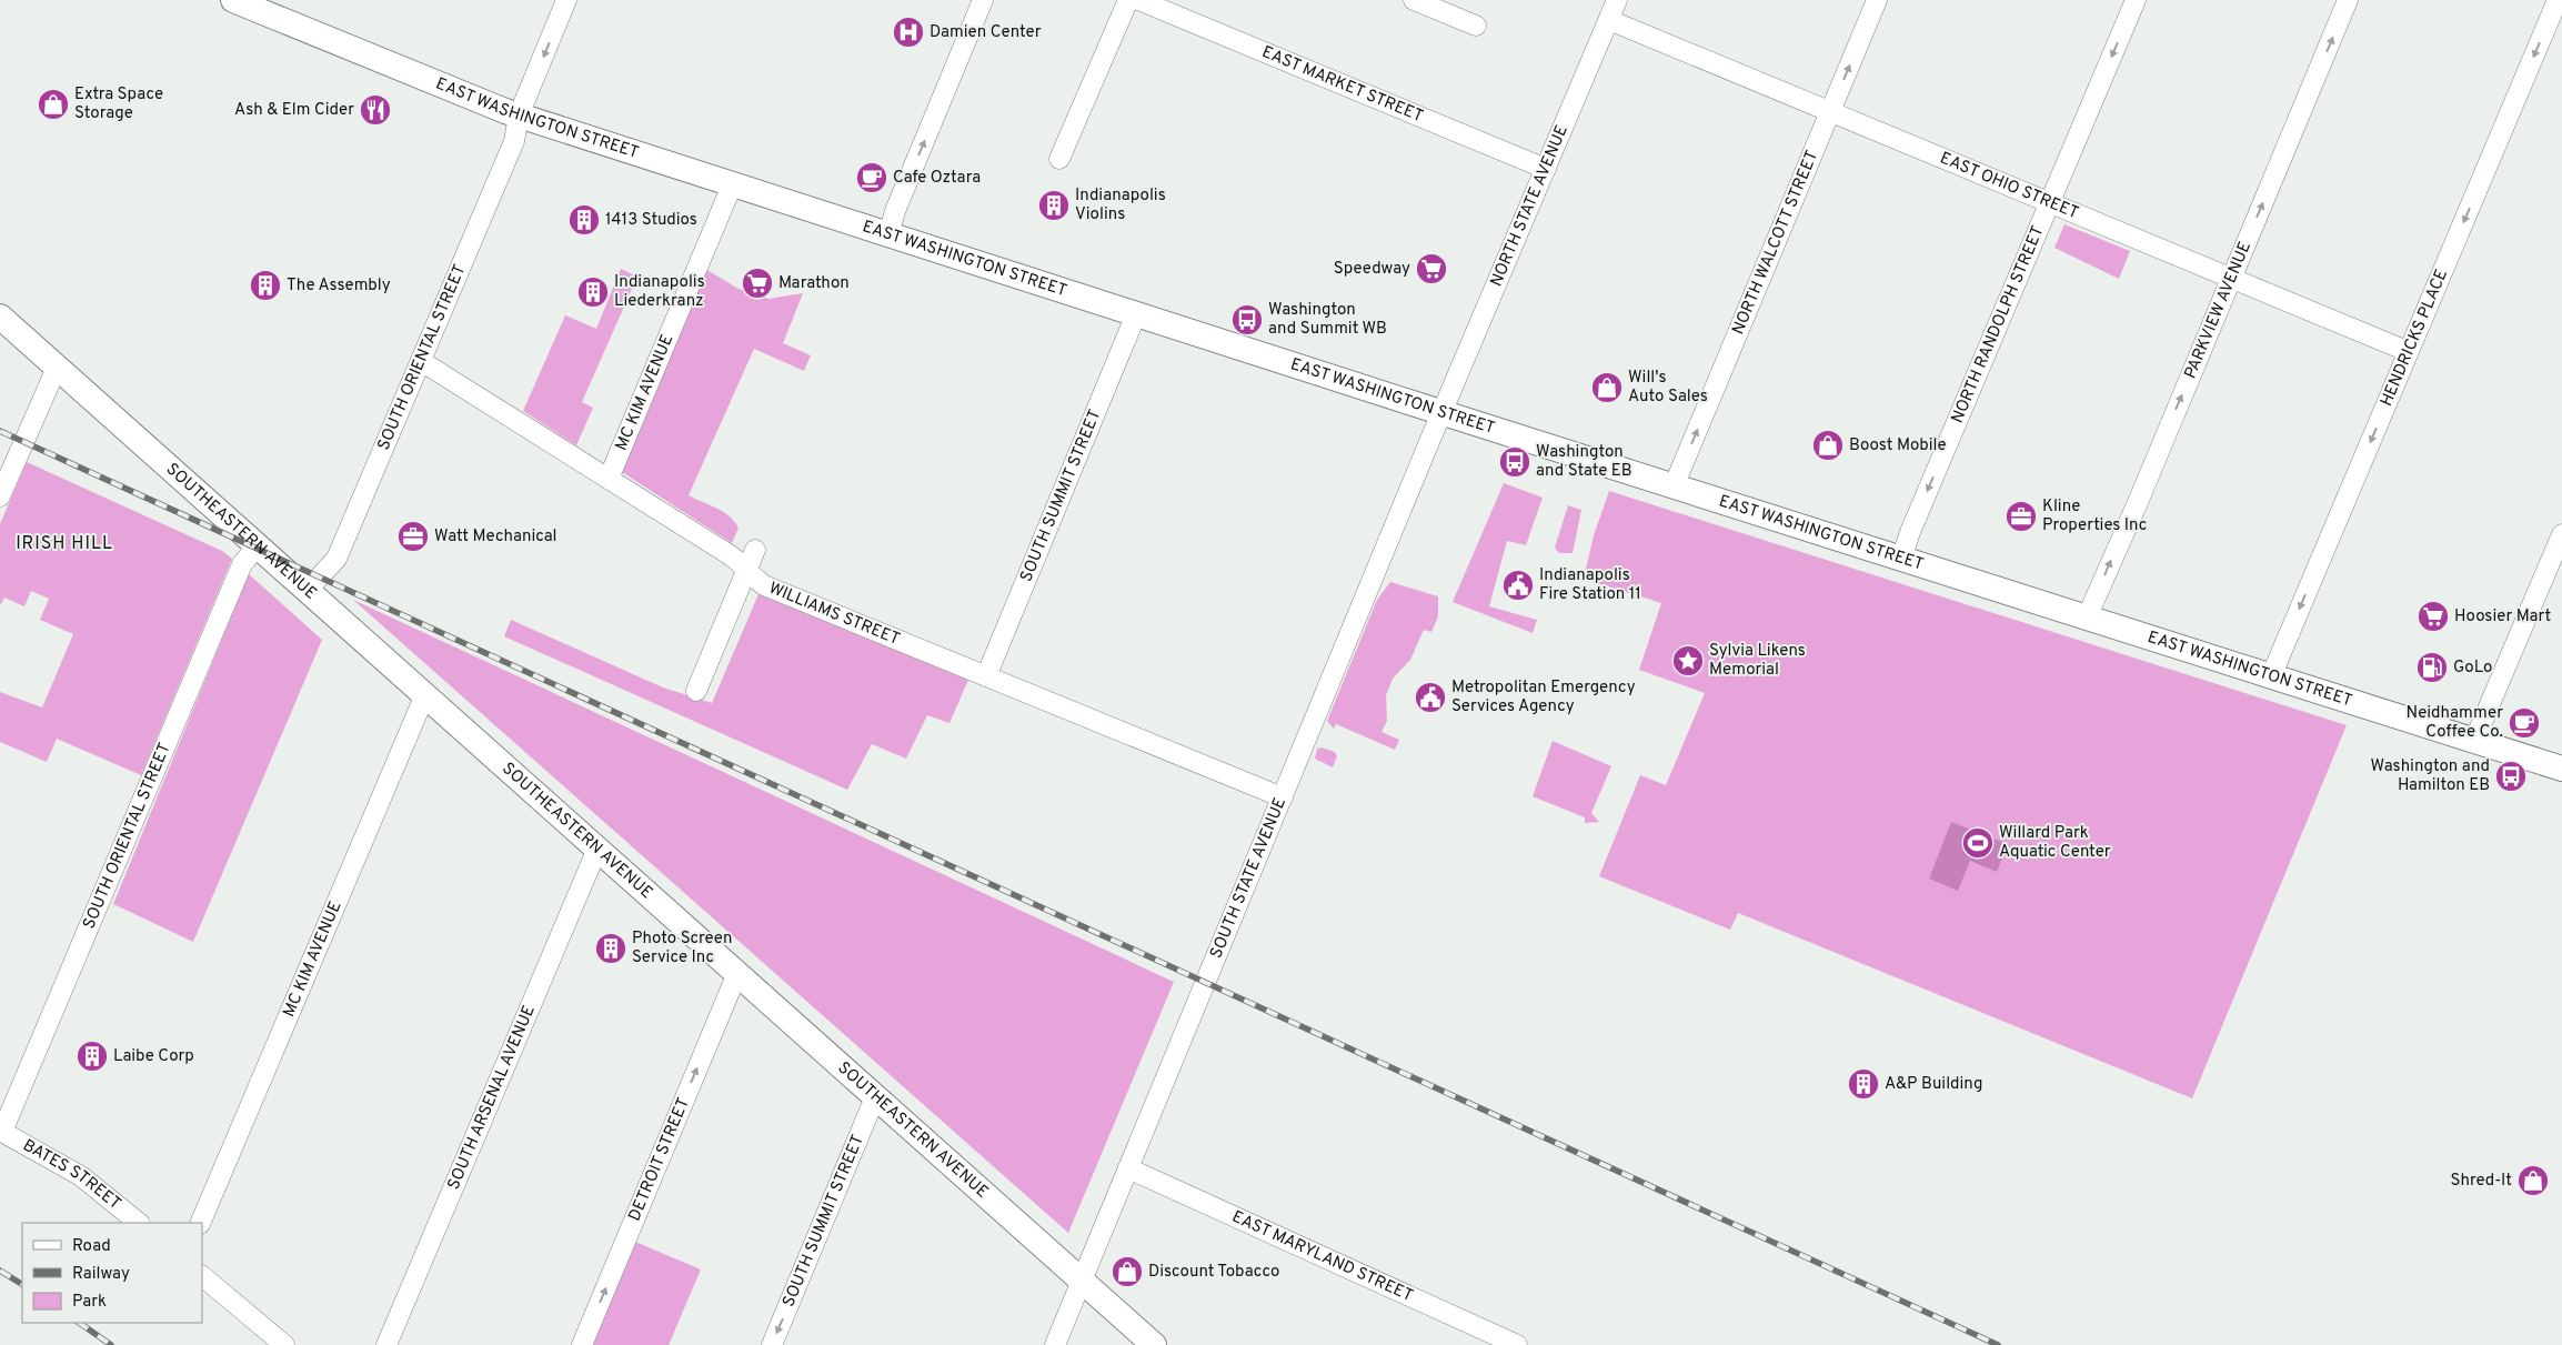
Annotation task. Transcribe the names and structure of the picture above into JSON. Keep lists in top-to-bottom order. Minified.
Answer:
{"streets":{"main road":["EAST WASHINGTON STREET","SOUTHEASTERN AVENUE"],"street":["EAST MARKET STREET","EAST OHIO STREET","NORTH STATE AVENUE","NORTH WALCOTT STREET","PARKVIEW AVENUE","NORTH RANDOLPH STREET","HENDRICKS PLACE","SOUTH ORIENTAL STREET","MC KIM AVENUE","SOUTH SUMMIT STREET","WILLIAMS STREET","SOUTH STATE AVENUE","SOUTH ARSENAL AVENUE","DETROIT STREET","BATES STREET","EAST MARYLAND STREET"]},"crossings":[["EAST MARKET STREET","NORTH STATE AVENUE"],["EAST WASHINGTON STREET","NORTH STATE AVENUE"],["EAST WASHINGTON STREET","NORTH WALCOTT STREET"],["EAST WASHINGTON STREET","PARKVIEW AVENUE"],["EAST WASHINGTON STREET","NORTH RANDOLPH STREET"],["EAST WASHINGTON STREET","HENDRICKS PLACE"],["EAST WASHINGTON STREET","SOUTH ORIENTAL STREET"],["EAST WASHINGTON STREET","MC KIM AVENUE"],["EAST WASHINGTON STREET","SOUTH SUMMIT STREET"],["EAST WASHINGTON STREET","SOUTH STATE AVENUE"],["EAST OHIO STREET","NORTH STATE AVENUE"],["EAST OHIO STREET","NORTH WALCOTT STREET"],["EAST OHIO STREET","PARKVIEW AVENUE"],["EAST OHIO STREET","NORTH RANDOLPH STREET"],["EAST OHIO STREET","HENDRICKS PLACE"],["NORTH STATE AVENUE","SOUTH STATE AVENUE"],["SOUTH ORIENTAL STREET","SOUTHEASTERN AVENUE"],["SOUTH ORIENTAL STREET","WILLIAMS STREET"],["SOUTH ORIENTAL STREET","BATES STREET"],["MC KIM AVENUE","SOUTHEASTERN AVENUE"],["MC KIM AVENUE","WILLIAMS STREET"],["SOUTH SUMMIT STREET","SOUTHEASTERN AVENUE"],["SOUTH SUMMIT STREET","WILLIAMS STREET"],["SOUTHEASTERN AVENUE","SOUTH STATE AVENUE"],["SOUTHEASTERN AVENUE","SOUTH ARSENAL AVENUE"],["SOUTHEASTERN AVENUE","DETROIT STREET"],["WILLIAMS STREET","SOUTH STATE AVENUE"],["SOUTH STATE AVENUE","EAST MARYLAND STREET"]],"one_way":["NORTH WALCOTT STREET","PARKVIEW AVENUE","NORTH RANDOLPH STREET","HENDRICKS PLACE","SOUTH SUMMIT STREET","DETROIT STREET"],"districts":["IRISH HILL"],"places":{"hospital":["Damien Center"],"shop":["Extra Space Storage","Will's Auto Sales","Boost Mobile","Shred-It","Discount Tobacco"],"restaurant":["Ash & Elm Cider"],"cafe":["Cafe Oztara","Neidhammer Coffee Co."],"building":["Indianapolis Violins","1413 Studios","The Assembly","Indianapolis Liederkranz","Photo Screen Service Inc","Laibe Corp","A&P Building"],"supermarket":["Speedway","Marathon","Hoosier Mart"],"bus stop":["Washington and Summit WB","Washington and State EB","Washington and Hamilton EB"],"office":["Kline Properties Inc","Watt Mechanical"],"public building":["Indianapolis Fire Station 11","Metropolitan Emergency Services Agency"],"place":["Sylvia Likens Memorial"],"fuel station":["GoLo"],"sports":["Willard Park Aquatic Center"]},"legend":["Road","Railway","Park"]}
